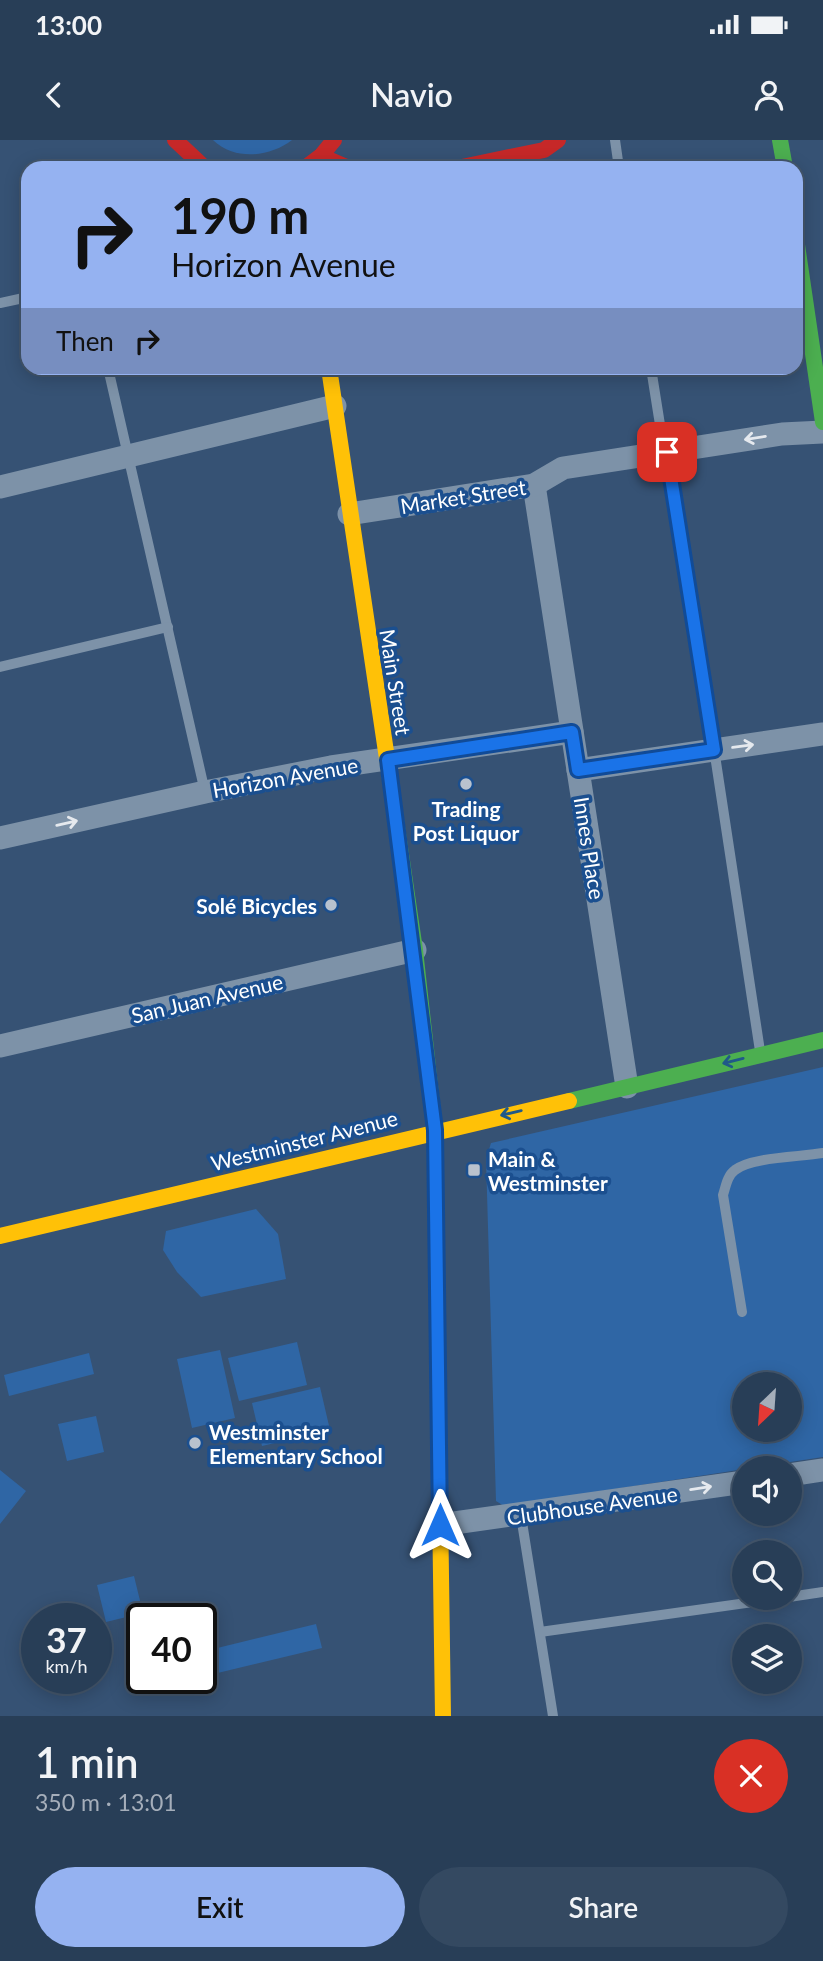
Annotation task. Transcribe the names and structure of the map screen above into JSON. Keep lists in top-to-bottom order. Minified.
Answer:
{"streets":{"street":["Market Street","Main Street","Horizon Avenue","Innes Place","San Juan Avenue","Westminster Avenue","Clubhouse Avenue"]},"crossings":[["Market Street","Main Street"],["Market Street","Innes Place"],["Main Street","Horizon Avenue"],["Main Street","San Juan Avenue"],["Main Street","Westminster Avenue"],["Main Street","Clubhouse Avenue"],["Horizon Avenue","Innes Place"],["Innes Place","Westminster Avenue"]],"one_way":["Horizon Avenue","Westminster Avenue","Clubhouse Avenue"],"places":{"other":["Trading Post Liquor","Solé Bicycles","Westminster Elementary School"],"transit":["Main & Westminster"]},"north":"bottom left","page":{"status":"13:00","header":"Navio","turn":["190 m","Horizon Avenue"],"then":"Then","speed":"37 km/h","limit":"40","heading":["1 min","350 m · 13:01"],"buttons":["Exit","Share"]}}
